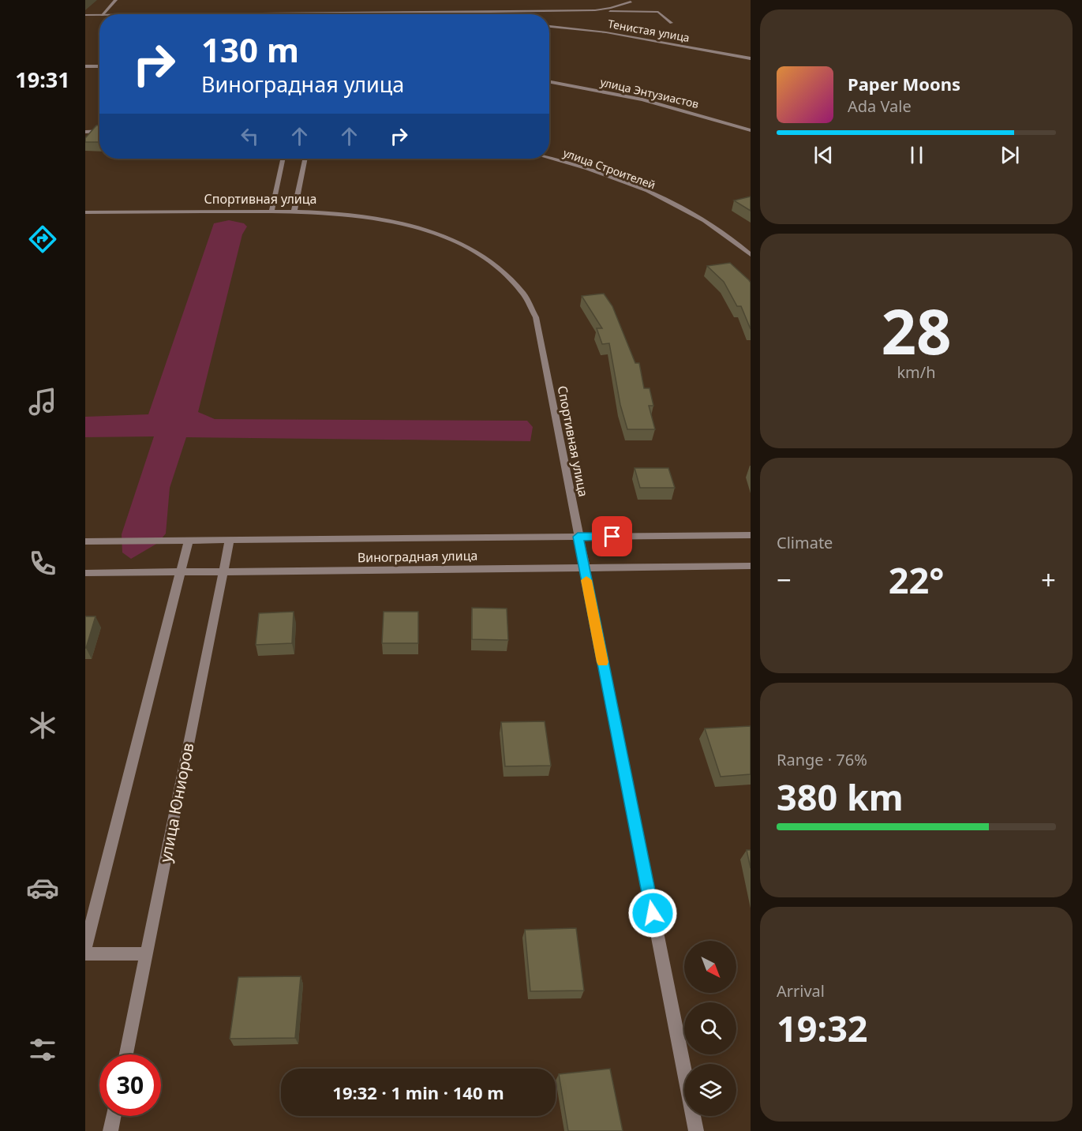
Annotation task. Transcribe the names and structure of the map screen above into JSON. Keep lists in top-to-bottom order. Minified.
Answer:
{"streets":{"street":["Тенистая улица","улица Энтузиастов","улица Строителей","Спортивная улица","Виноградная улица","улица Юниоров"]},"crossings":[["Спортивная улица","Виноградная улица"],["Виноградная улица","улица Юниоров"]],"north":"bottom right","page":{"tabs":"19:31","turn":["130 m","Виноградная улица"],"song":["Paper Moons","Ada Vale"],"tile":[["28","km/h"],"Climate",["Range · 76%","380 km"],["Arrival","19:32"]],"heat":["−","22°","+"],"limit":"30","trip":"19:32 · 1 min · 140 m"}}
